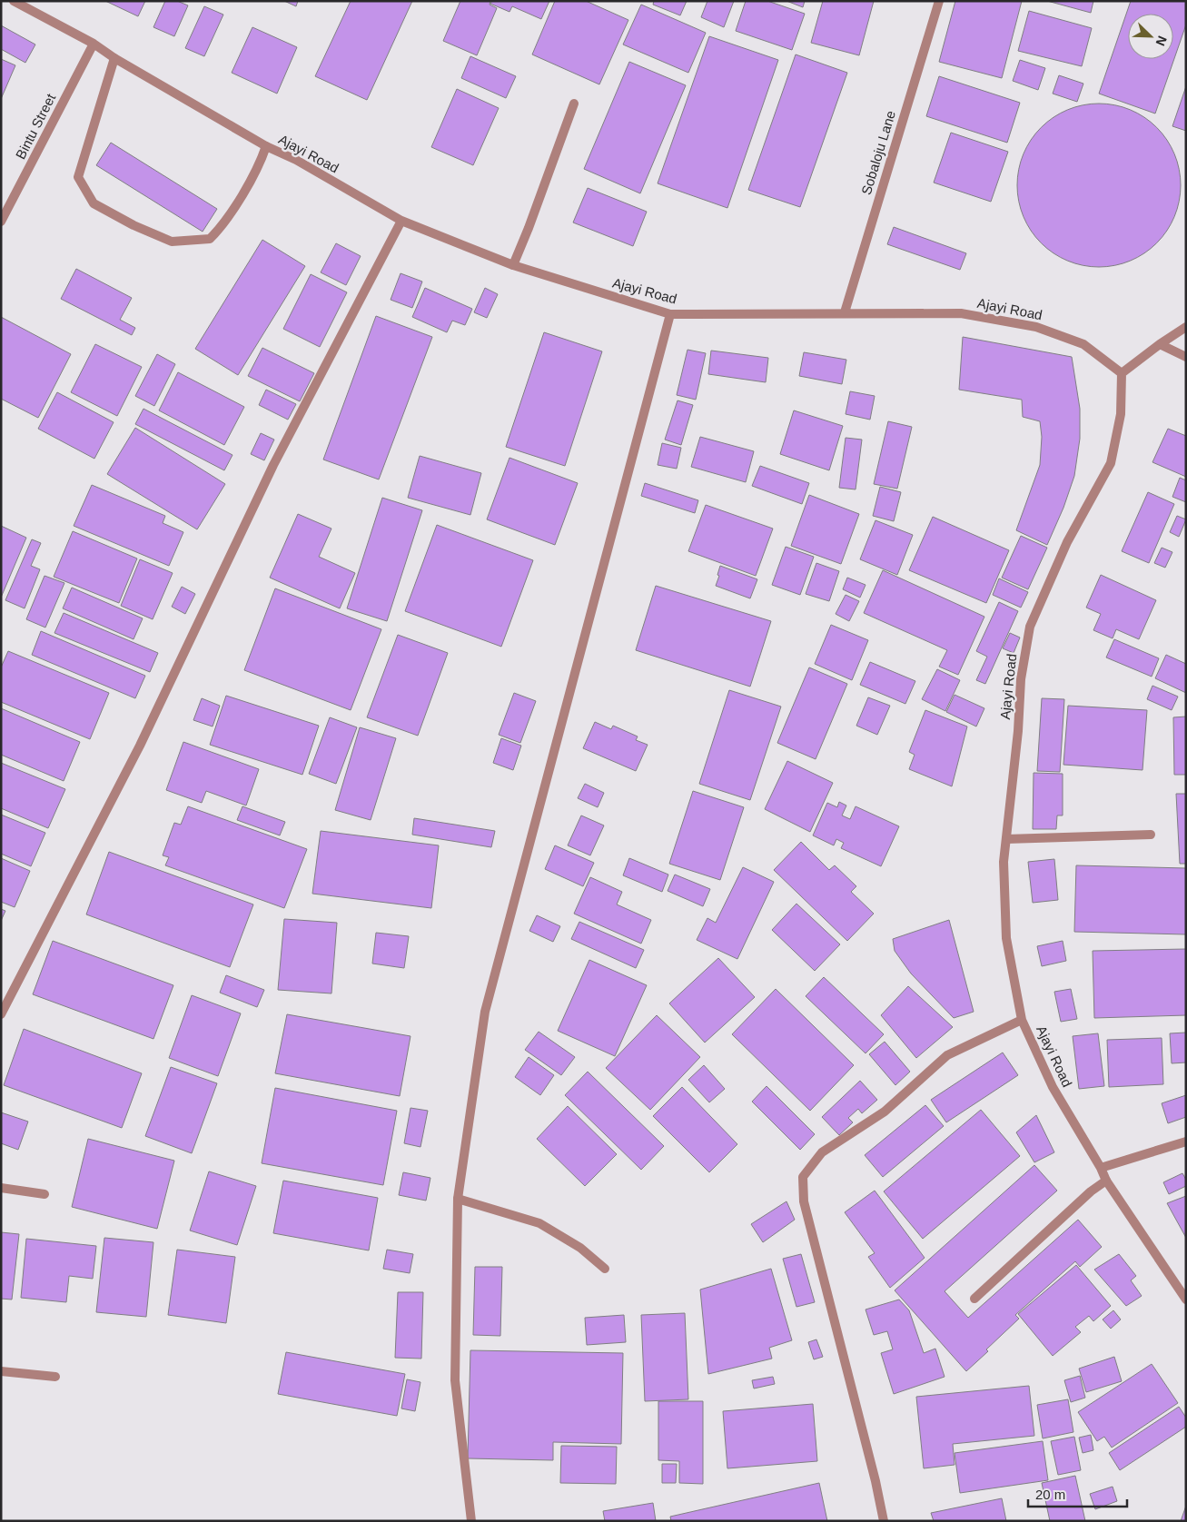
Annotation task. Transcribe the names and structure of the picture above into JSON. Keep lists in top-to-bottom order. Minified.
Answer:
{"streets":{"street":["Bintu Street","Sobaloju Lane","Ajayi Road"]},"crossings":[["Bintu Street","Ajayi Road"],["Sobaloju Lane","Ajayi Road"]],"scale_bar":"20 m","north":"bottom right"}
